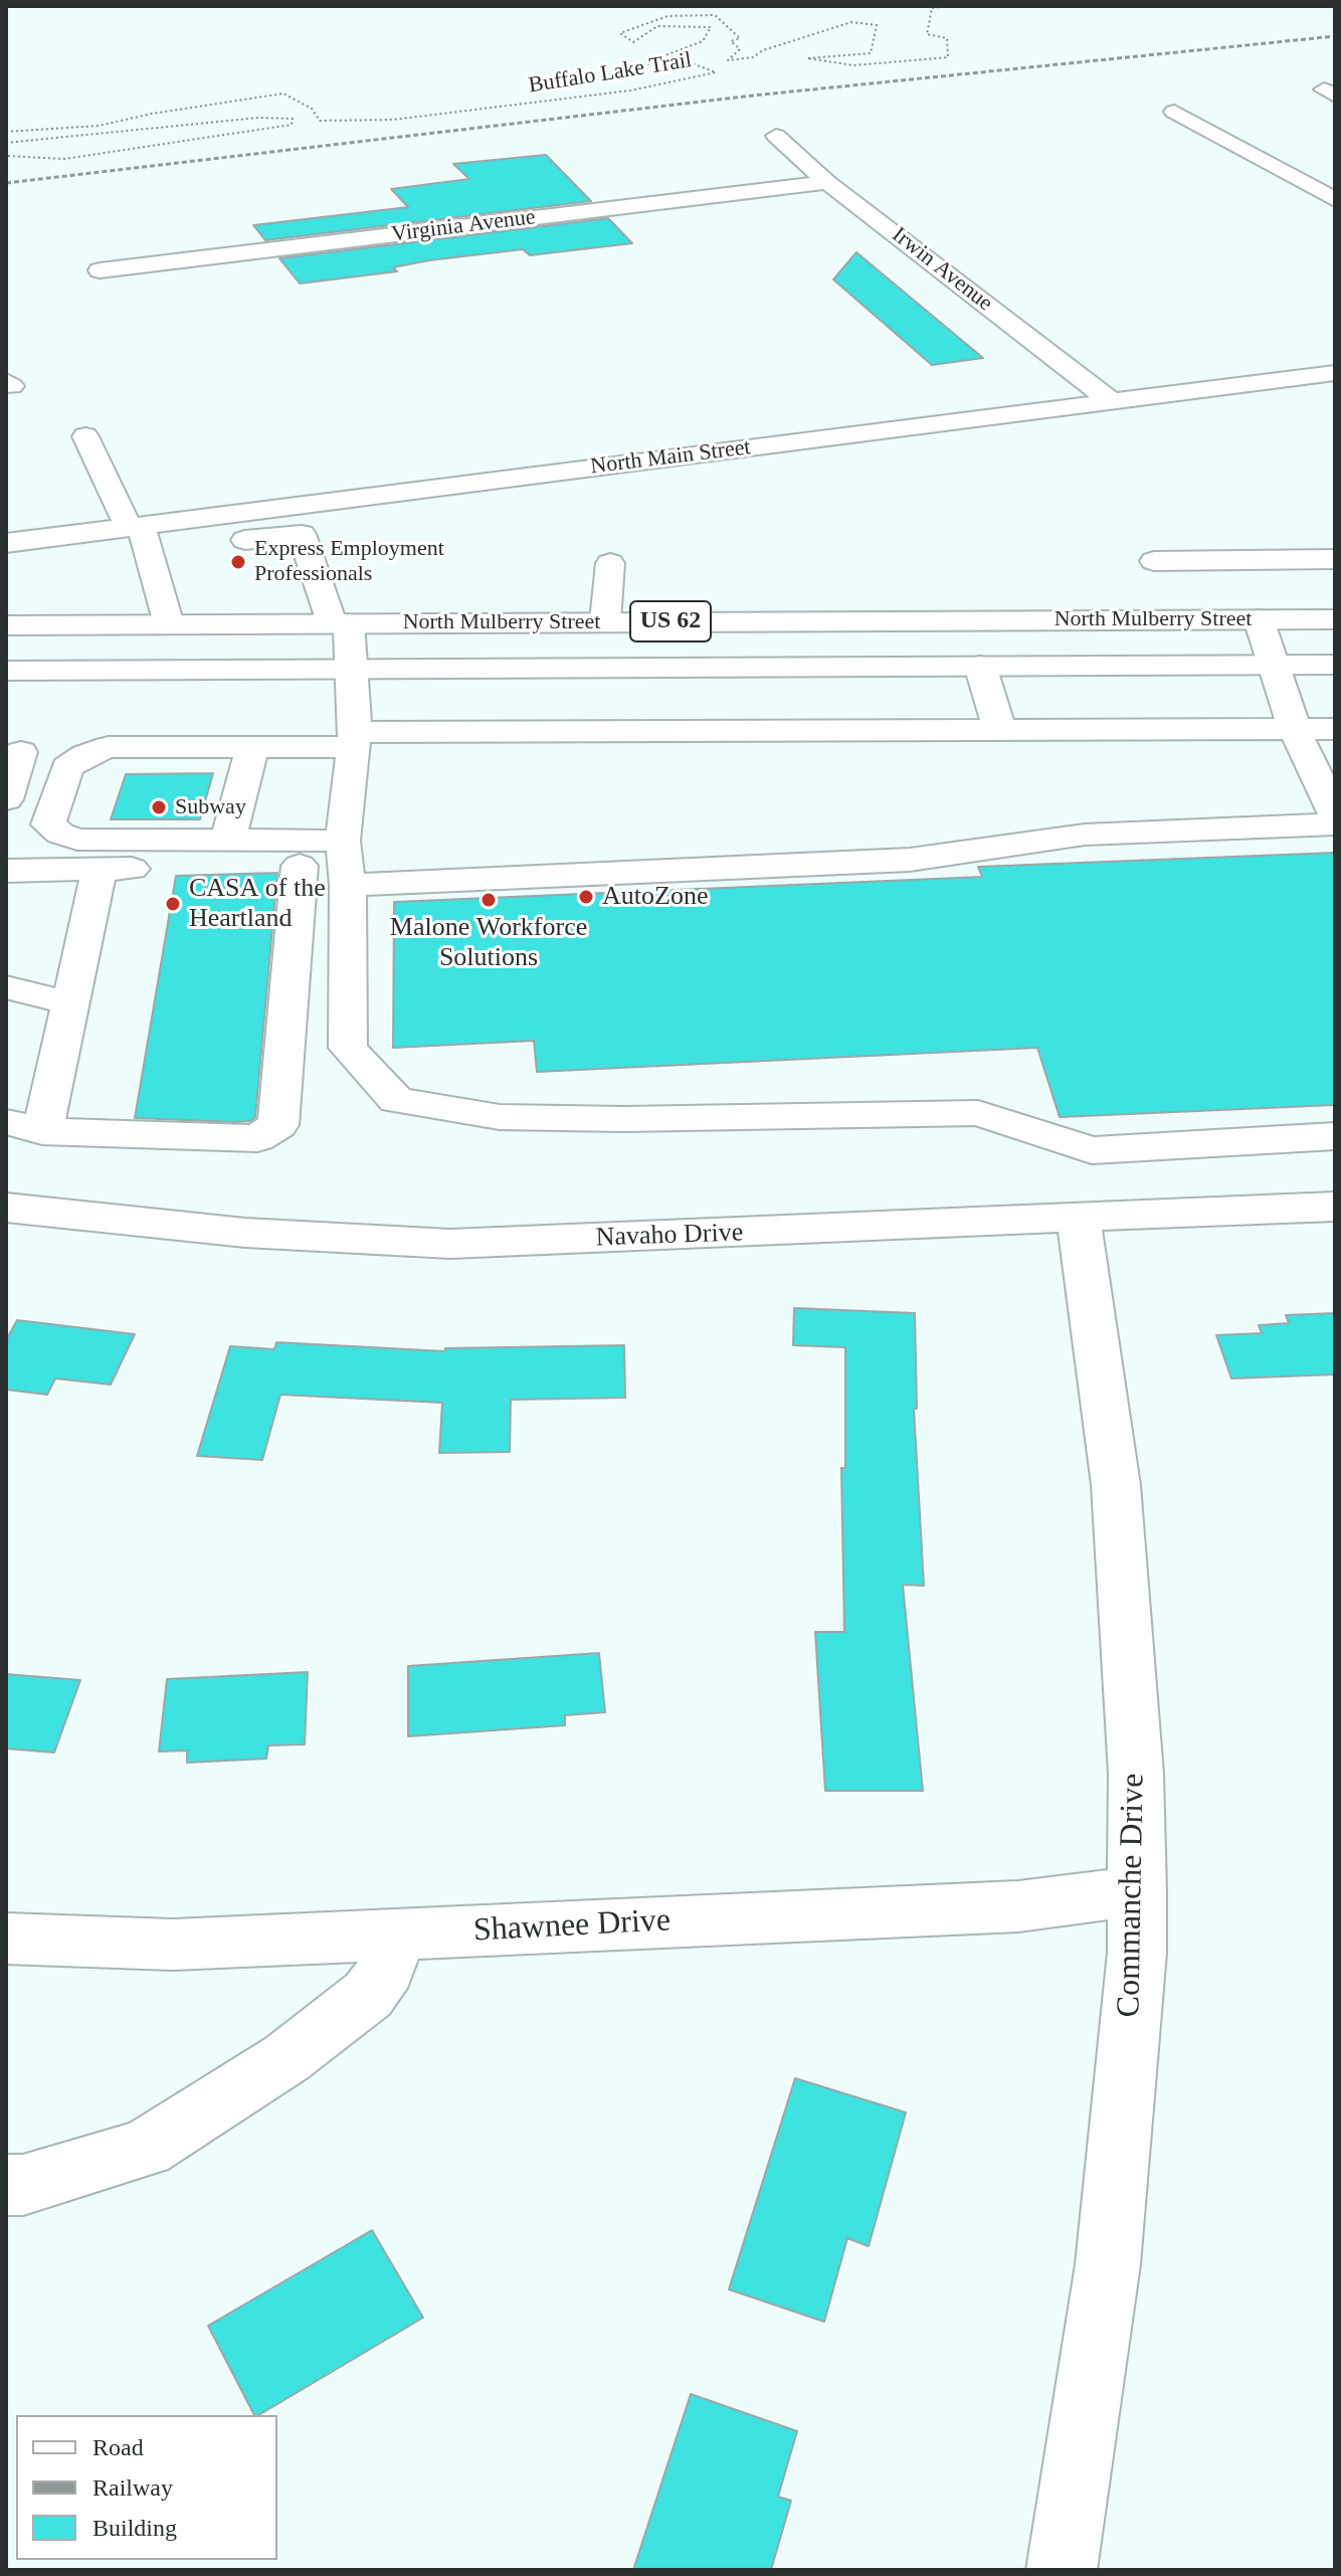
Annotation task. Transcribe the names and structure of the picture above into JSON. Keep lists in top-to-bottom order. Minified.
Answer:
{"streets":{"street":["Virginia Avenue","Irwin Avenue","North Main Street","North Mulberry Street","US 62","Navaho Drive","Commanche Drive","Shawnee Drive"],"path":["Buffalo Lake Trail"]},"crossings":[["Virginia Avenue","Irwin Avenue"],["Irwin Avenue","North Main Street"],["Navaho Drive","Commanche Drive"],["Commanche Drive","Shawnee Drive"]],"places":["Express Employment Professionals","Subway","AutoZone","Malone Workforce Solutions","CASA of the Heartland"],"legend":["Road","Railway","Building"]}
